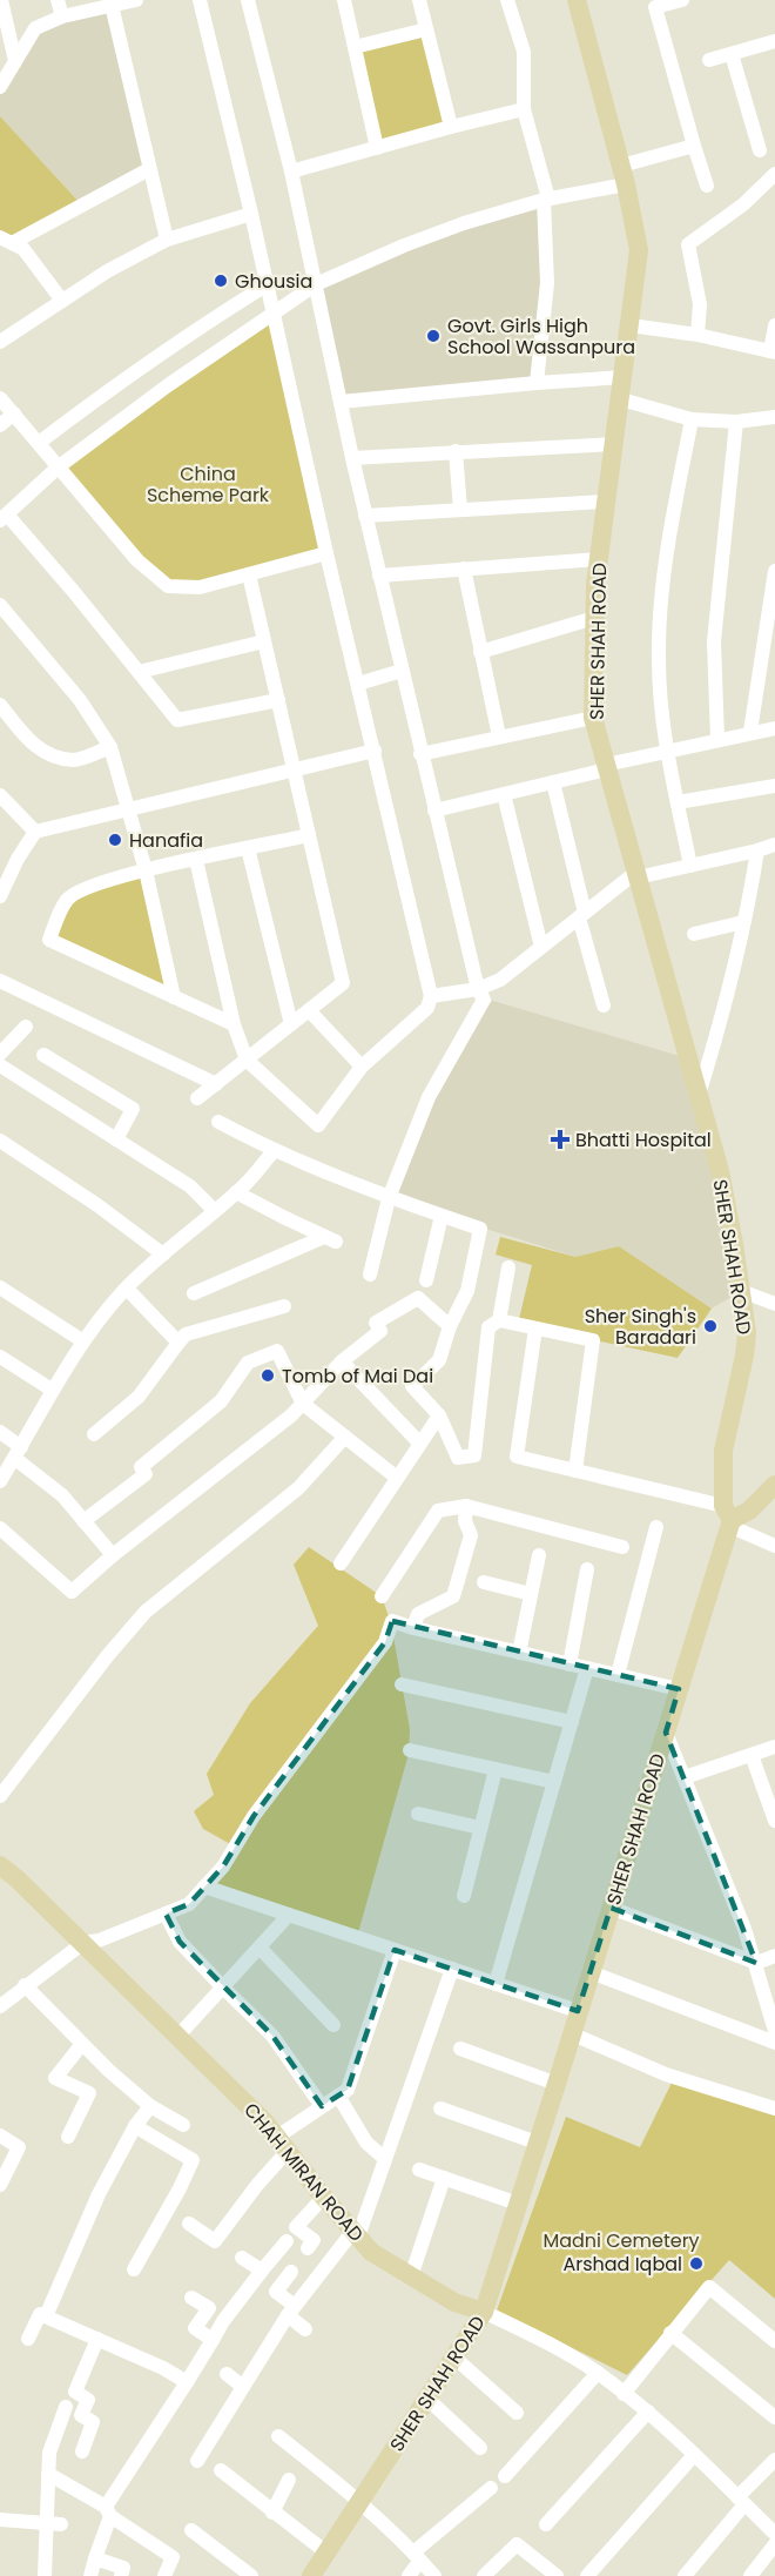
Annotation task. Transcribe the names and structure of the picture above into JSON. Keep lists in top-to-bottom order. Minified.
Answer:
{"streets":{"main road":["SHER SHAH ROAD","CHAH MIRAN ROAD"]},"crossings":[["SHER SHAH ROAD","CHAH MIRAN ROAD"]],"parks":["China Scheme Park","Madni Cemetery"],"places":{"other":["Ghousia","Govt. Girls High School Wassanpura","Hanafia","Sher Singh's Baradari","Tomb of Mai Dai","Arshad Iqbal"],"health":["Bhatti Hospital"]}}
